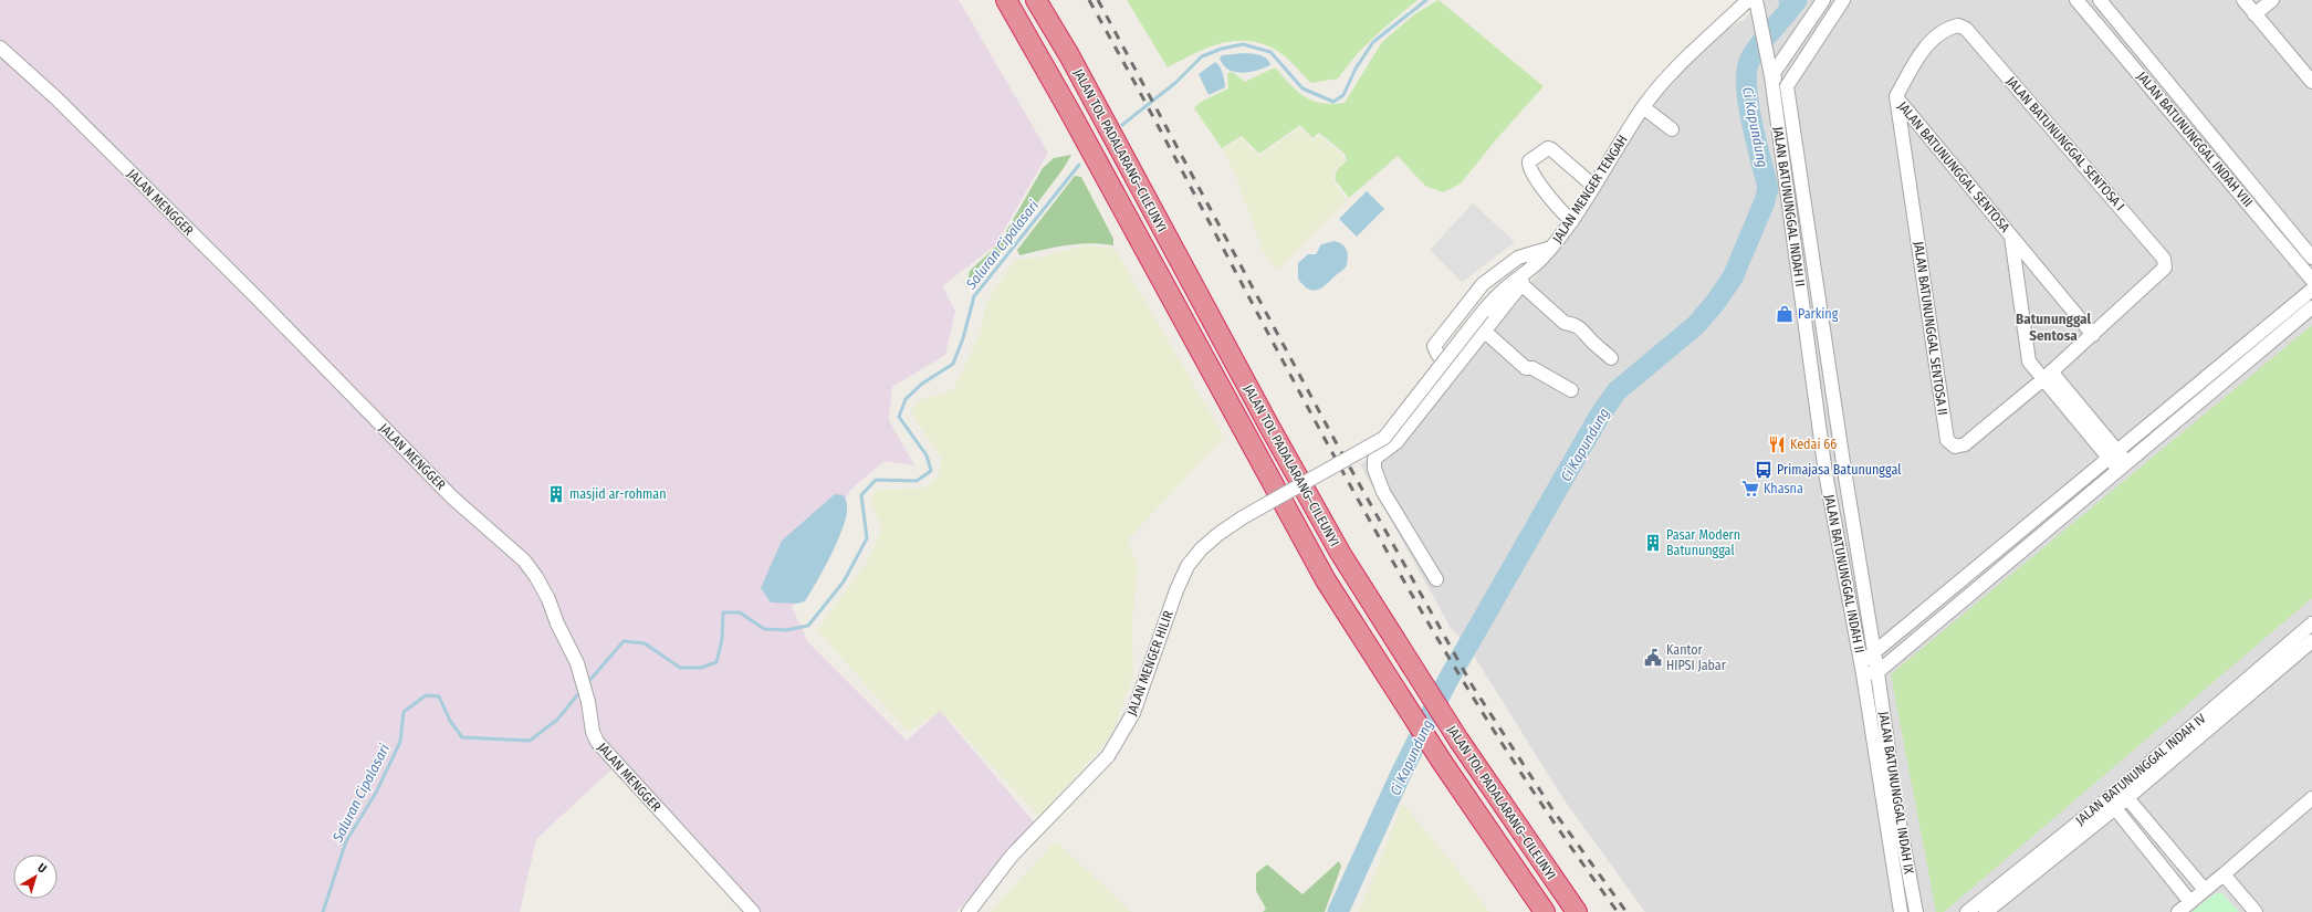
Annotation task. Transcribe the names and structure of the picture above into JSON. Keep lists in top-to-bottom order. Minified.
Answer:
{"streets":{"highway":["JALAN TOL PADALARANG–CILEUNYI"],"street":["JALAN BATUNUNGGAL INDAH VIII","JALAN BATUNUNGGAL SENTOSA I","JALAN BATUNUNGGAL SENTOSA","JALAN MENGER TENGAH","JALAN MENGGER","JALAN BATUNUNGGAL INDAH II","JALAN BATUNUNGGAL SENTOSA II","JALAN MENGER HILIR","JALAN BATUNUNGGAL INDAH IV","JALAN BATUNUNGGAL INDAH IX"]},"crossings":[["JALAN BATUNUNGGAL SENTOSA I","JALAN BATUNUNGGAL SENTOSA"],["JALAN BATUNUNGGAL SENTOSA I","JALAN BATUNUNGGAL SENTOSA II"],["JALAN BATUNUNGGAL SENTOSA","JALAN BATUNUNGGAL SENTOSA II"],["JALAN MENGER TENGAH","JALAN BATUNUNGGAL INDAH II"],["JALAN MENGER TENGAH","JALAN MENGER HILIR"],["JALAN BATUNUNGGAL INDAH II","JALAN BATUNUNGGAL INDAH IX"]],"districts":["Batununggal Sentosa"],"water":["Ci Kapundung","Saluran Cipalasari"],"places":{"shop":["Parking"],"restaurant":["Kedai 66"],"bus stop":["Primajasa Batununggal"],"supermarket":["Khasna"],"building":["masjid ar-rohman","Pasar Modern Batununggal"],"public building":["Kantor HIPSI Jabar"]},"north":"top right"}
